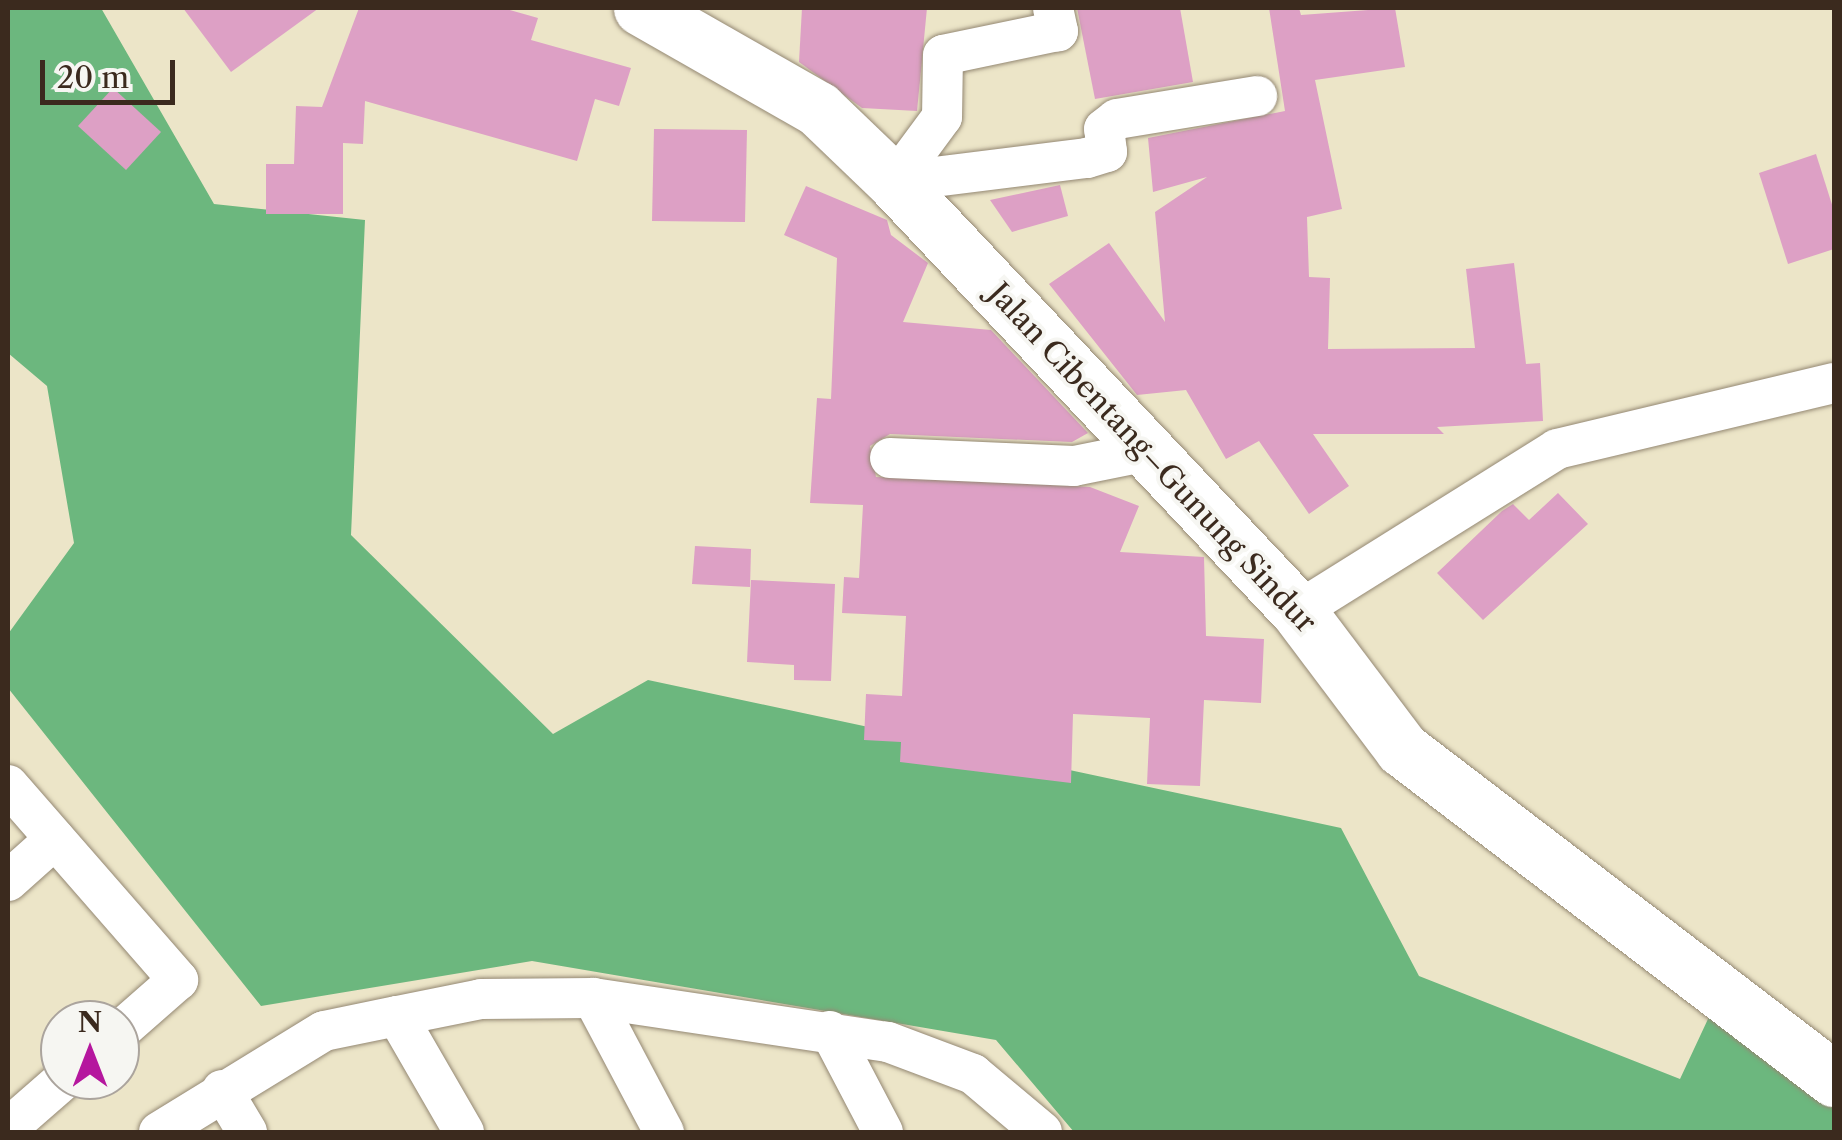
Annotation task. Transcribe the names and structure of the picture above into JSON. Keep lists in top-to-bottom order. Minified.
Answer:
{"streets":{"street":["Jalan Cibentang–Gunung Sindur"]},"scale_bar":"20 m","north":"top"}
